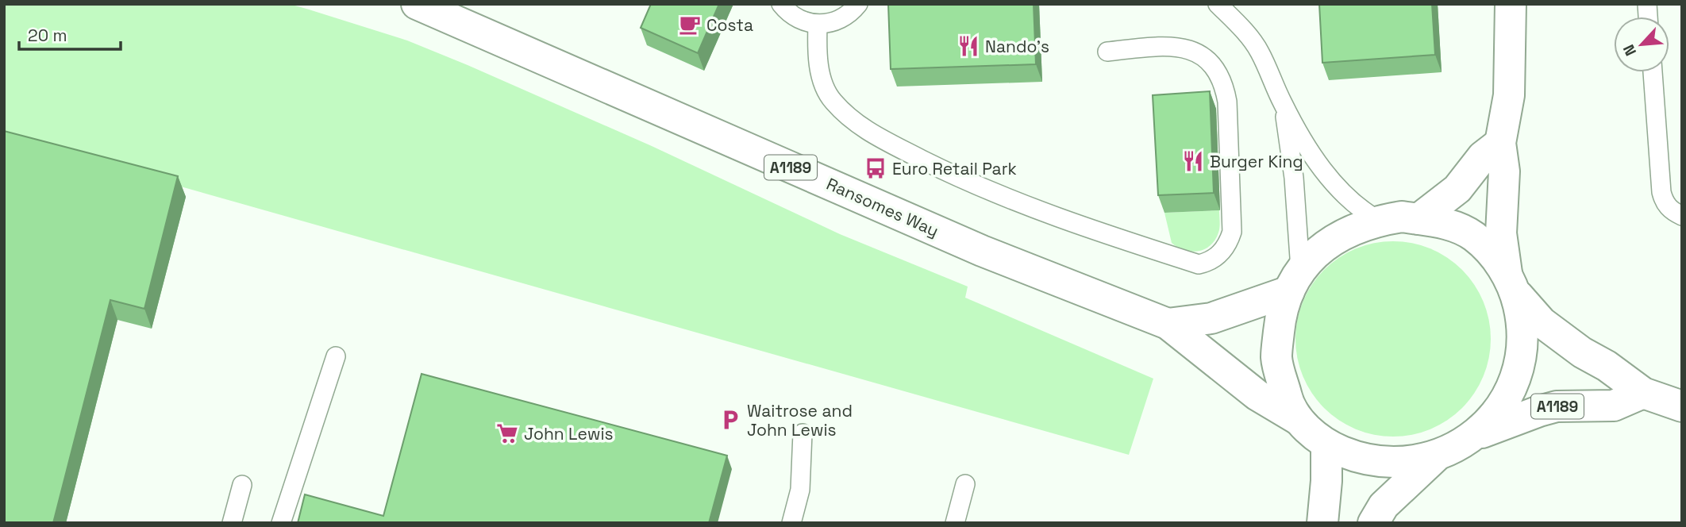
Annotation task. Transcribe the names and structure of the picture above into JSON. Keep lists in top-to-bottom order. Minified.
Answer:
{"streets":{"main road":["A1189","Ransomes Way"]},"places":{"cafe":["Costa"],"restaurant":["Nando's","Burger King"],"bus stop":["Euro Retail Park"],"parking":["Waitrose and John Lewis"],"supermarket":["John Lewis"]},"scale_bar":"20 m","north":"bottom left"}
